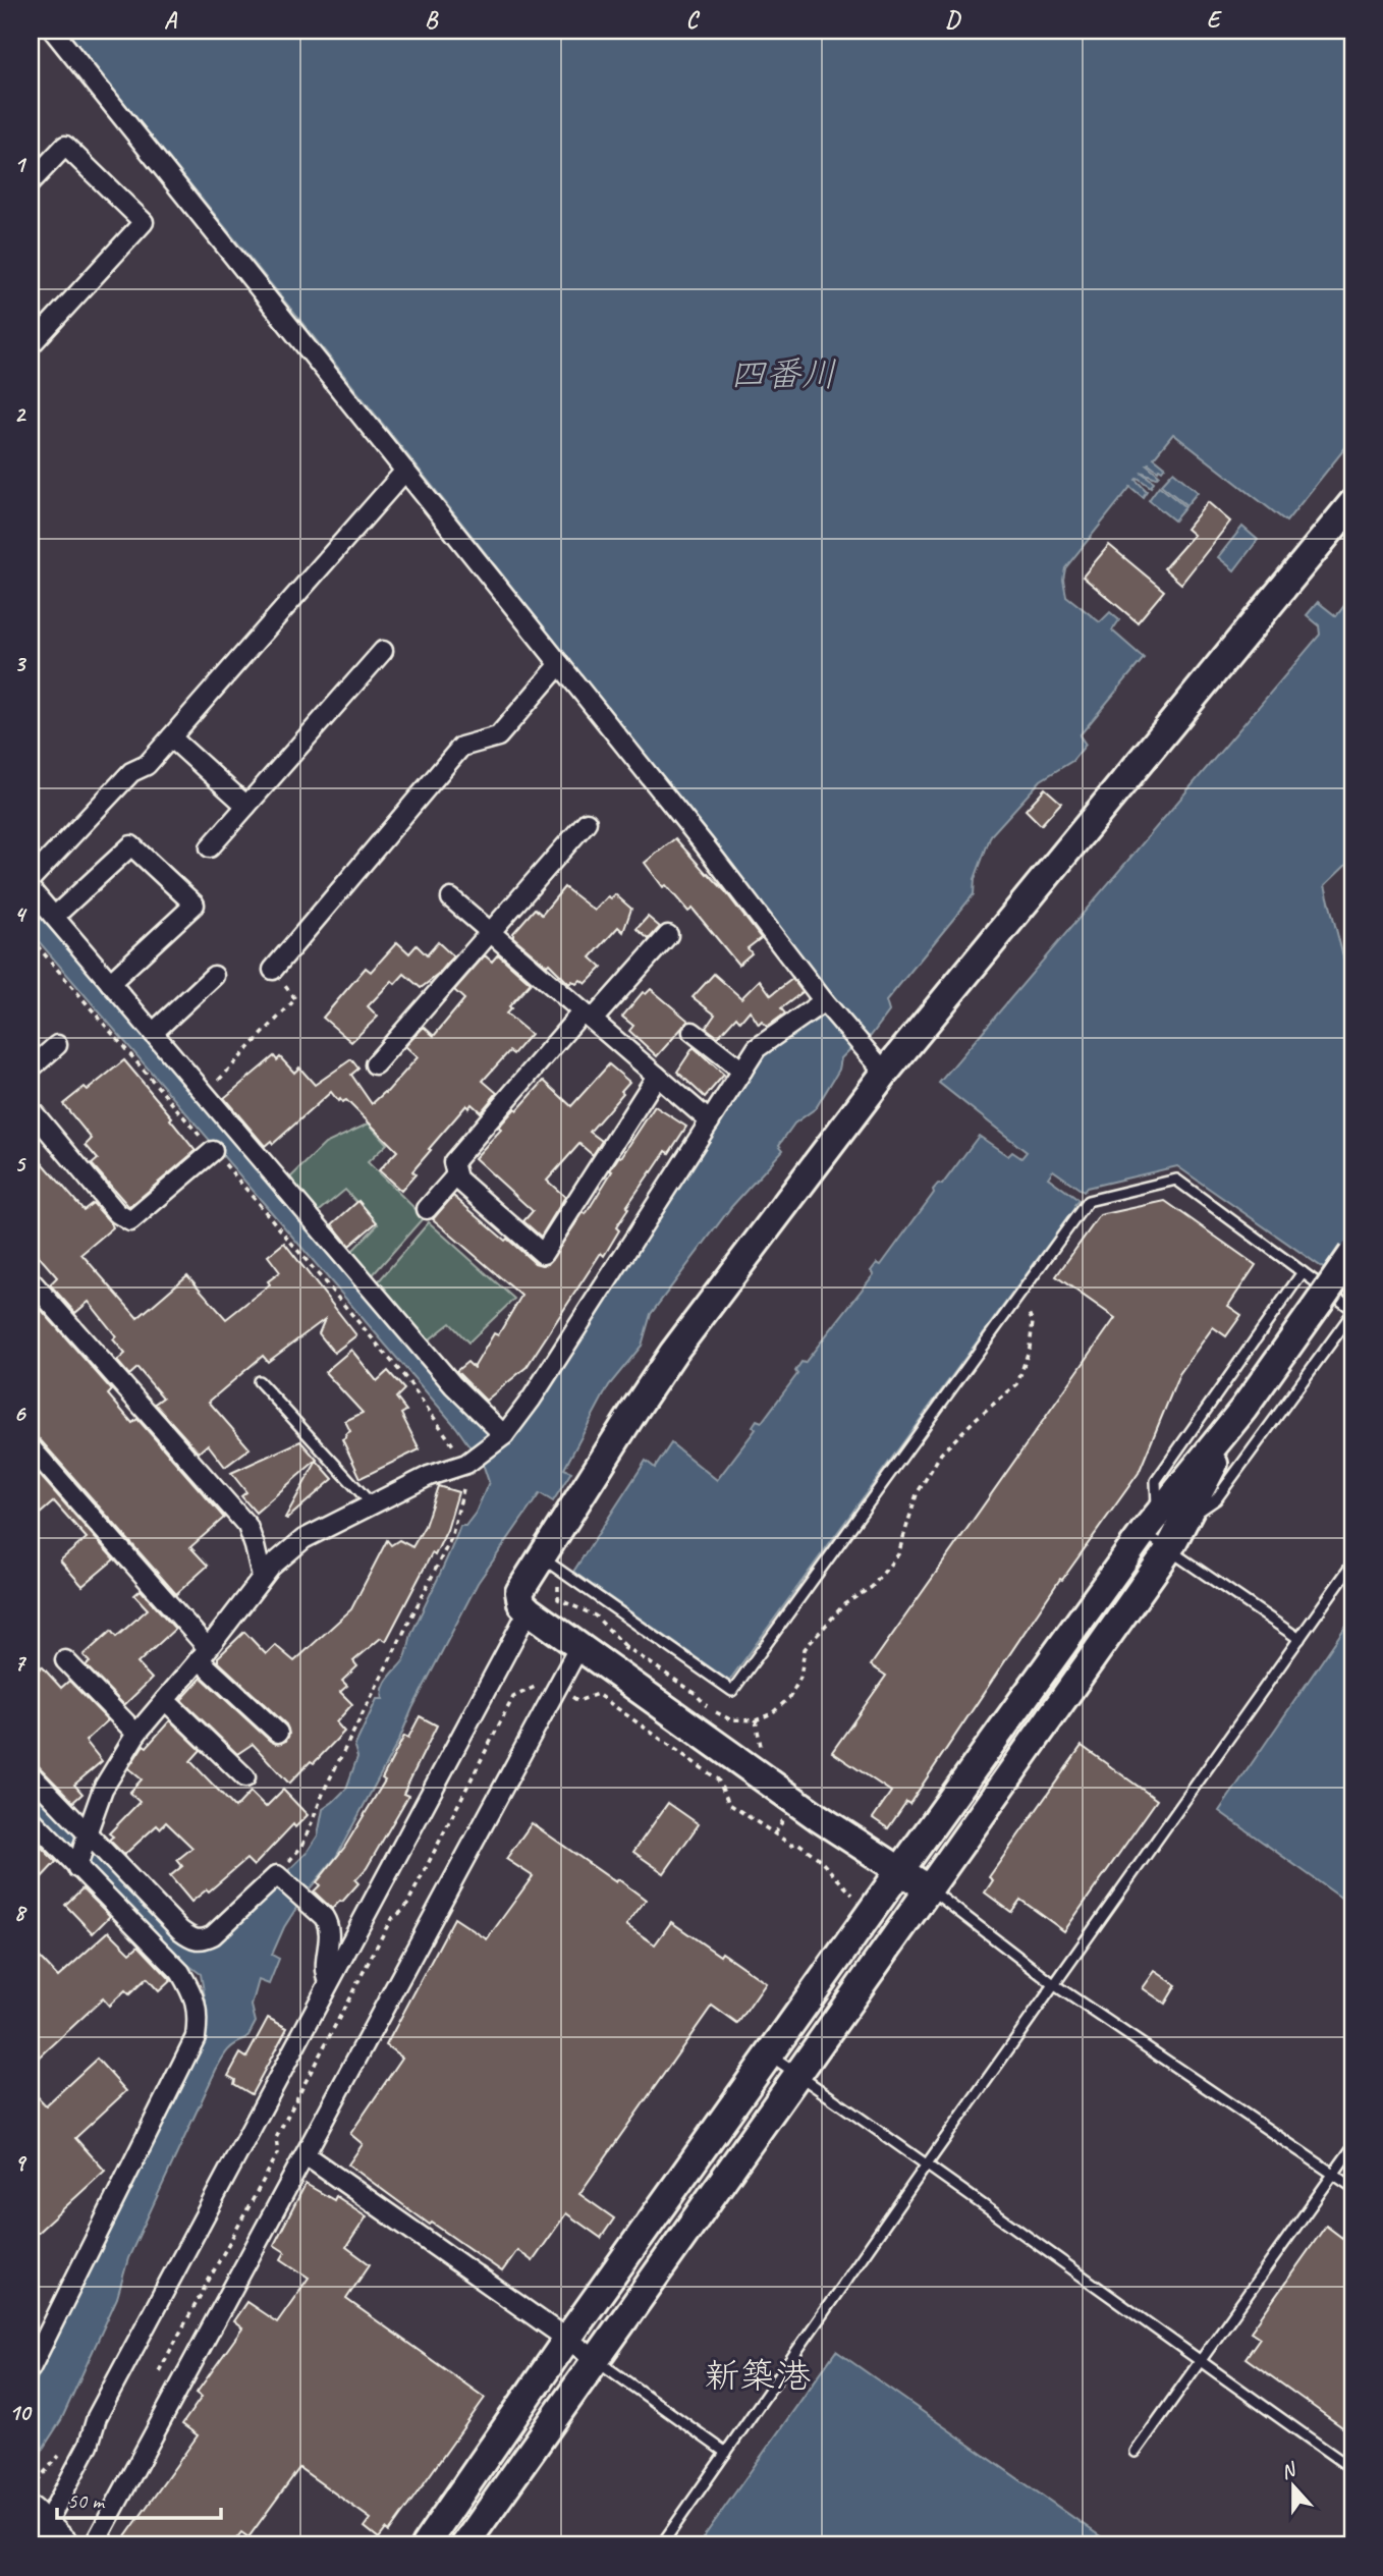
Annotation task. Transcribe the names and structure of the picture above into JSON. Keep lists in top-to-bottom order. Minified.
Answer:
{"districts":["新築港"],"water":["四番川"],"scale_bar":"50 m","north":"top","grid":{"columns":["A","B","C","D","E"],"rows":["1","2","3","4","5","6","7","8","9","10"]}}
